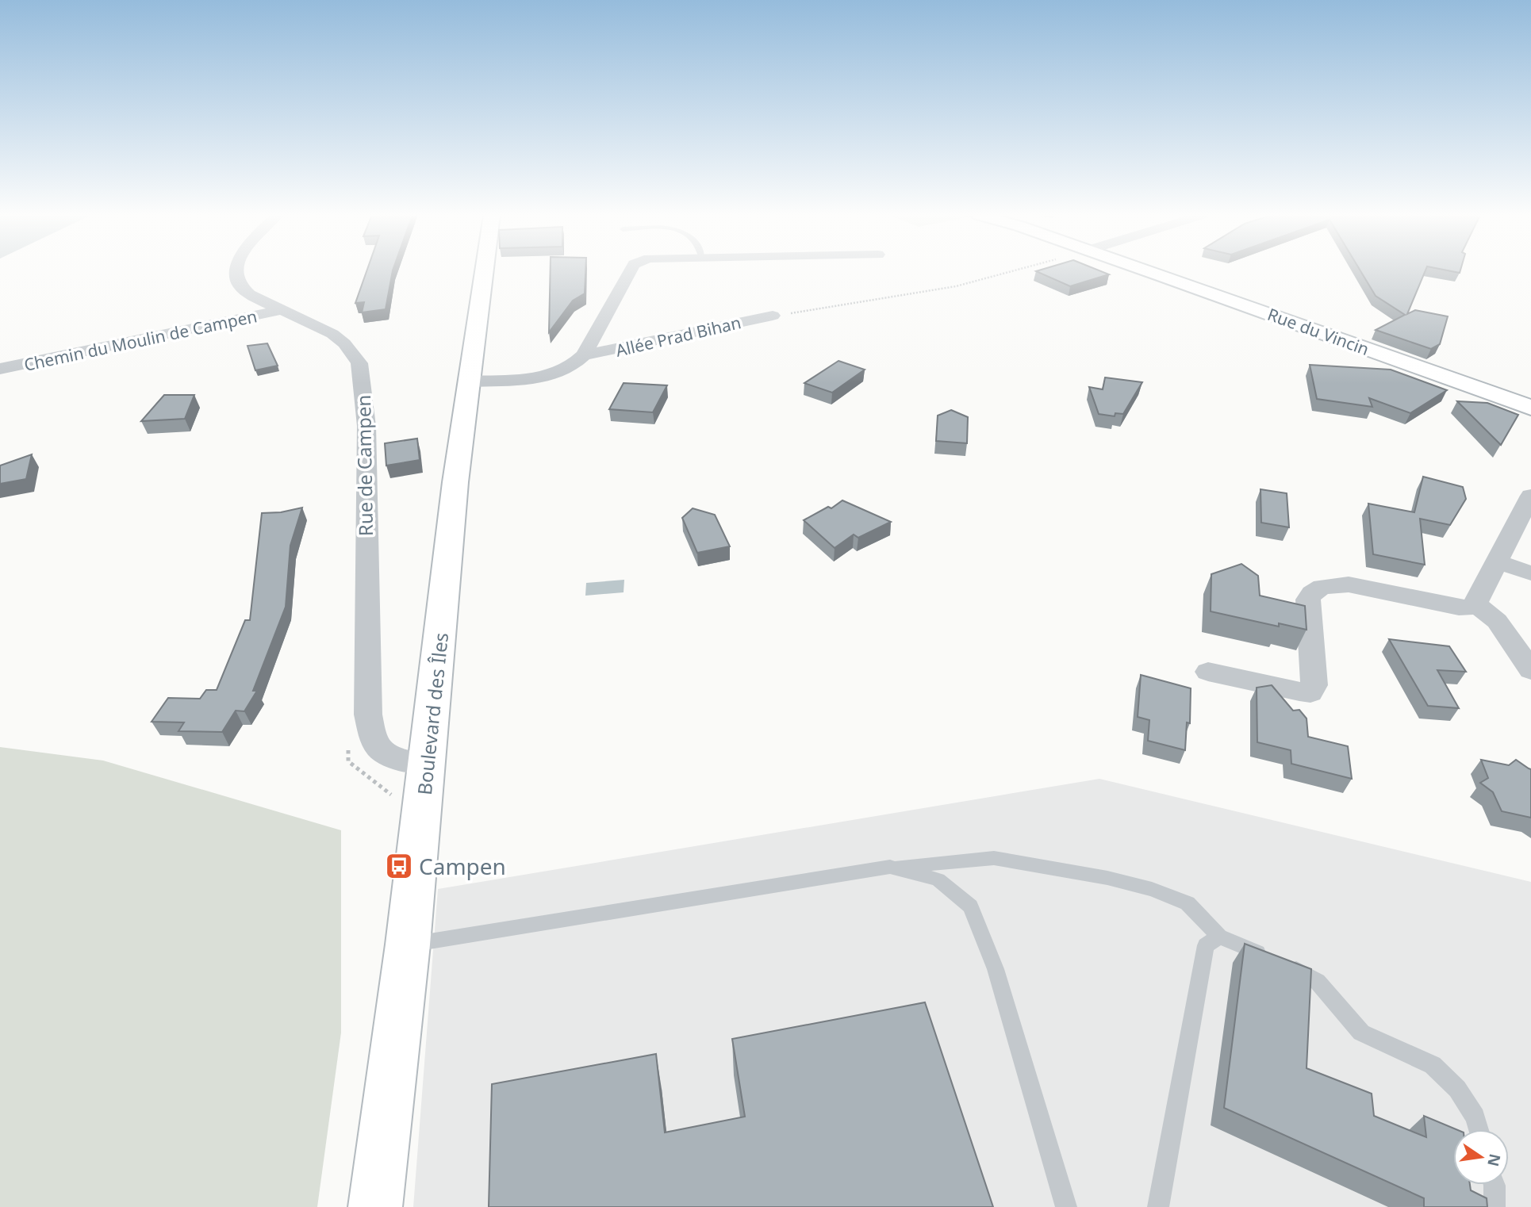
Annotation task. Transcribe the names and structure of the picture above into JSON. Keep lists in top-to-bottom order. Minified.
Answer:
{"streets":{"main road":["Rue du Vincin","Boulevard des Îles"],"street":["Allée Prad Bihan","Chemin du Moulin de Campen","Rue de Campen"]},"crossings":[["Chemin du Moulin de Campen","Rue de Campen"],["Rue de Campen","Boulevard des Îles"]],"places":{"bus stop":["Campen"]},"north":"right"}
